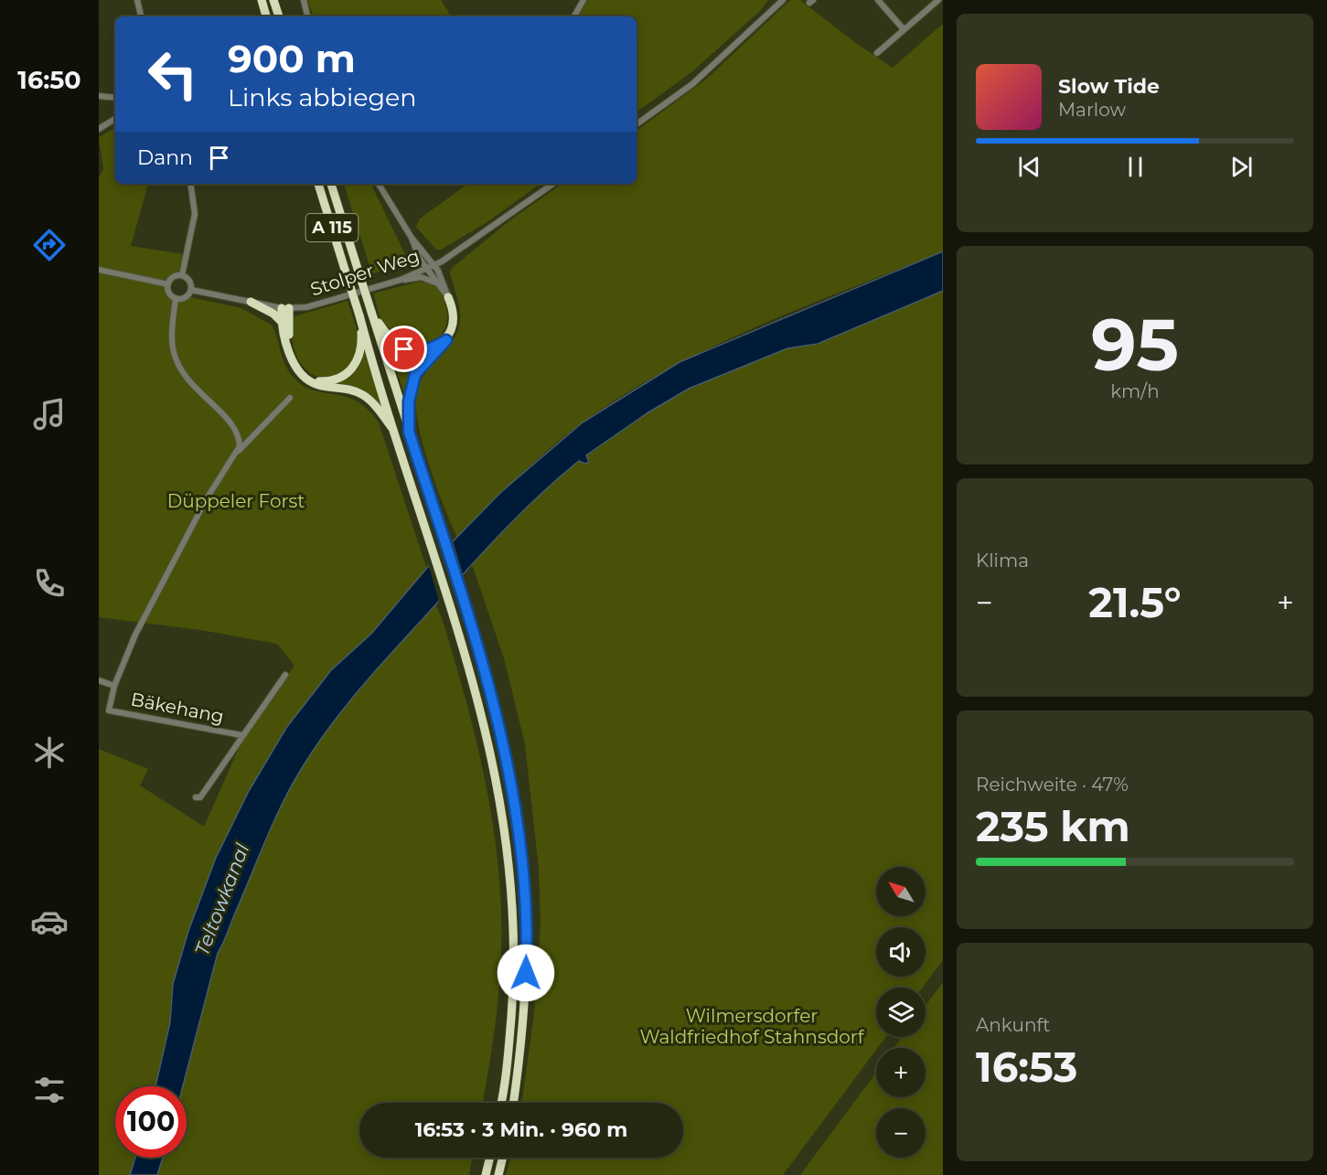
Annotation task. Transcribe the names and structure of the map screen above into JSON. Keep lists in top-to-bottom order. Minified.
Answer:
{"streets":{"highway":["A 115"],"street":["Stolper Weg","Bäkehang"]},"water":["Teltowkanal"],"parks":["Düppeler Forst","Wilmersdorfer Waldfriedhof Stahnsdorf"],"north":"top left","page":{"tabs":"16:50","turn":["900 m","Links abbiegen"],"song":["Slow Tide","Marlow"],"then":"Dann","tile":[["95","km/h"],"Klima",["Reichweite · 47%","235 km"],["Ankunft","16:53"]],"heat":["−","21.5°","+"],"map_buttons":["+","−"],"limit":"100","trip":"16:53 · 3 Min. · 960 m"}}
